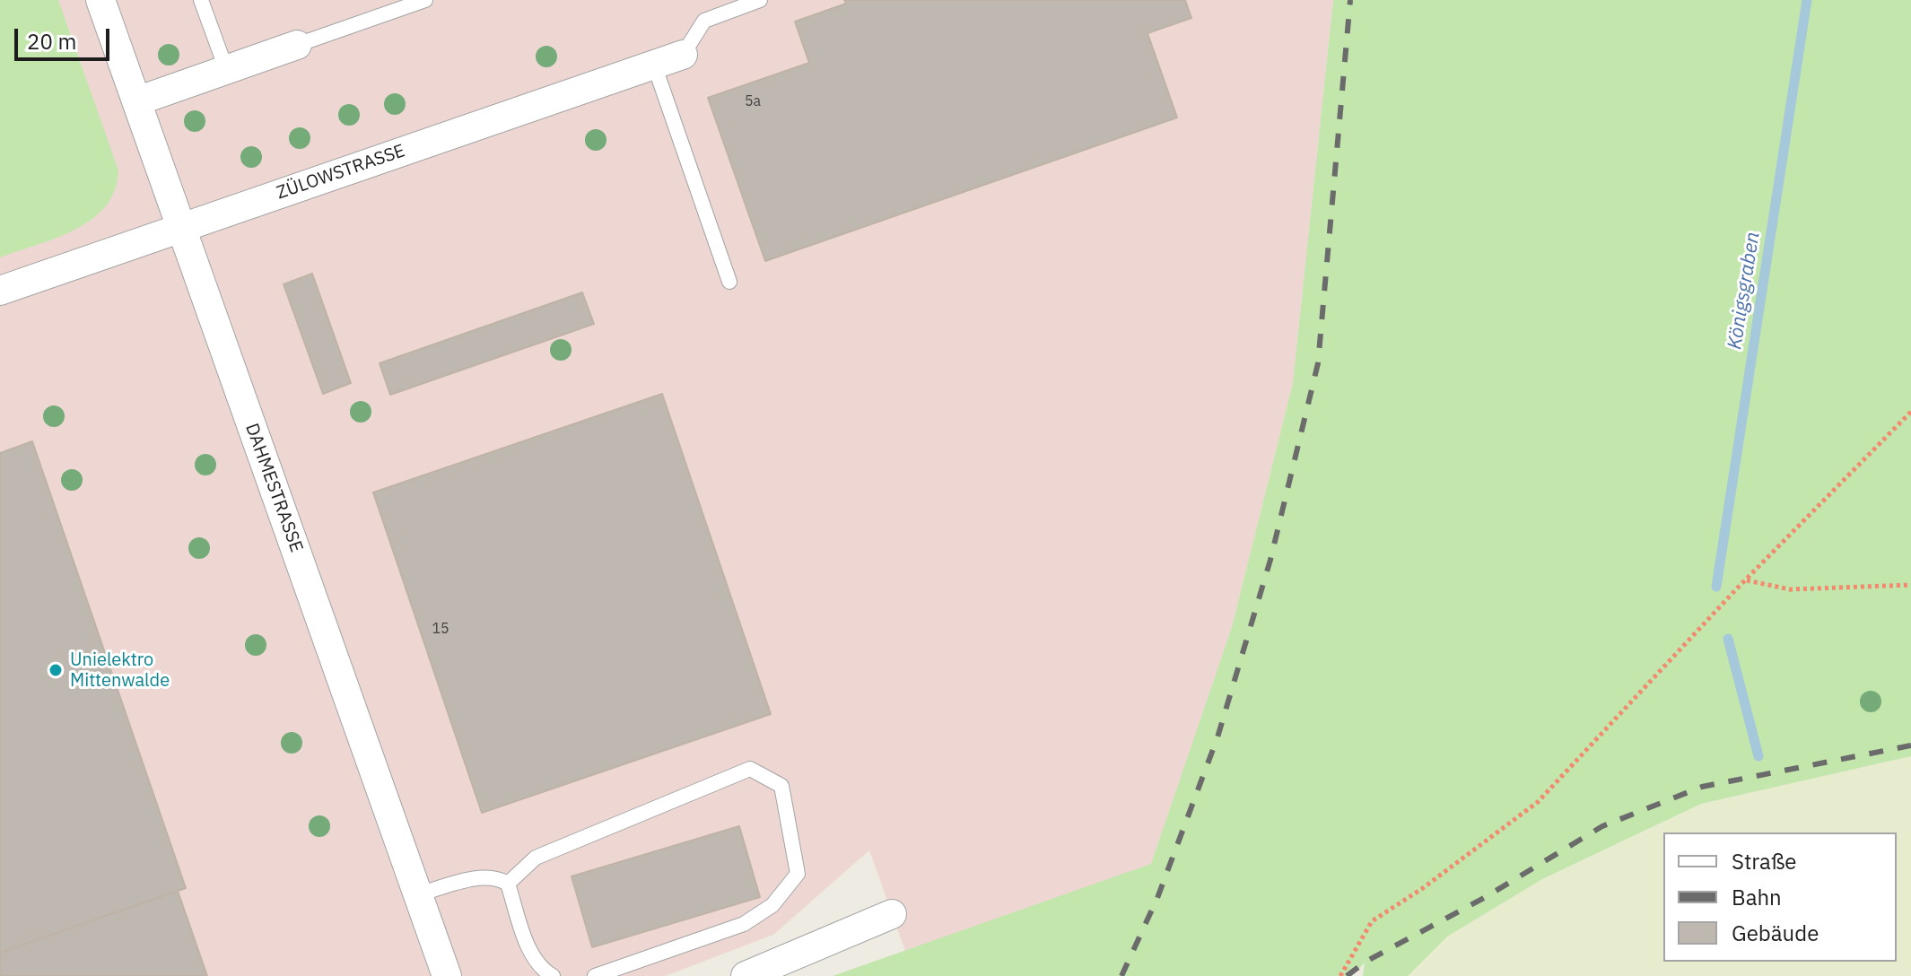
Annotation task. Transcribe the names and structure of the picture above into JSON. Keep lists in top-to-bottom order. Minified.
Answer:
{"streets":{"street":["ZÜLOWSTRASSE","DAHMESTRASSE"]},"crossings":[["ZÜLOWSTRASSE","DAHMESTRASSE"]],"water":["Königsgraben"],"places":["Unielektro Mittenwalde"],"house_numbers":["5a","15"],"legend":["Straße","Bahn","Gebäude"],"scale_bar":"20 m"}
